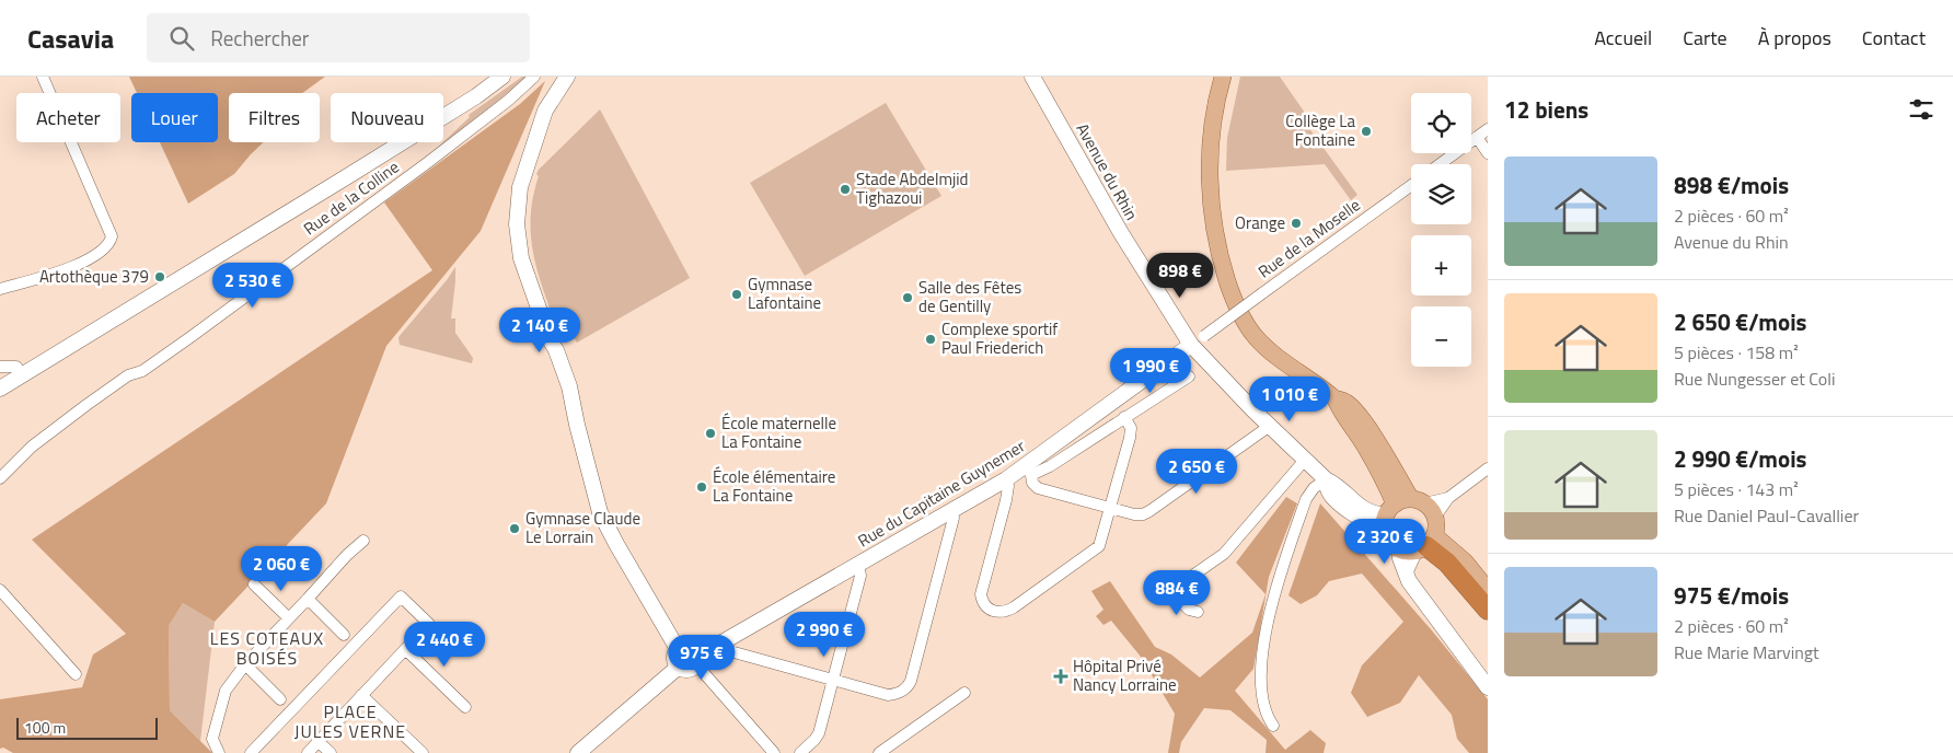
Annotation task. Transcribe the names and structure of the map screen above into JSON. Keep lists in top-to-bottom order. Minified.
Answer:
{"streets":{"street":["Avenue du Rhin","Rue de la Colline","Rue de la Moselle","Rue du Capitaine Guynemer"]},"crossings":[["Avenue du Rhin","Rue de la Moselle"],["Avenue du Rhin","Rue du Capitaine Guynemer"],["Rue de la Moselle","Rue du Capitaine Guynemer"]],"districts":["LES COTEAUX BOISÉS","PLACE JULES VERNE"],"places":{"other":["Collège La Fontaine","Stade Abdelmjid Tighazoui","Orange","Artothèque 379","Gymnase Lafontaine","Salle des Fêtes de Gentilly","Complexe sportif Paul Friederich","École maternelle La Fontaine","École élémentaire La Fontaine","Gymnase Claude Le Lorrain"],"health":["Hôpital Privé Nancy Lorraine"]},"scale_bar":"100 m","page":{"header":"Casavia","search":"Rechercher","nav":["Accueil","Carte","À propos","Contact"],"heading":"12 biens","map_buttons":["+","−"],"chip":["Acheter","Louer","Filtres","Nouveau"],"list":[{"name":"898 €/mois","note":"2 pièces · 60 m² · Avenue du Rhin"},{"name":"2 650 €/mois","note":"5 pièces · 158 m² · Rue Nungesser et Coli"},{"name":"2 990 €/mois","note":"5 pièces · 143 m² · Rue Daniel Paul-Cavallier"},{"name":"975 €/mois","note":"2 pièces · 60 m² · Rue Marie Marvingt"}],"price":["898 €","2 530 €","2 140 €","1 990 €","1 010 €","2 650 €","2 320 €","2 060 €","884 €","2 990 €","2 440 €","975 €"],"scale":"100 m"}}
